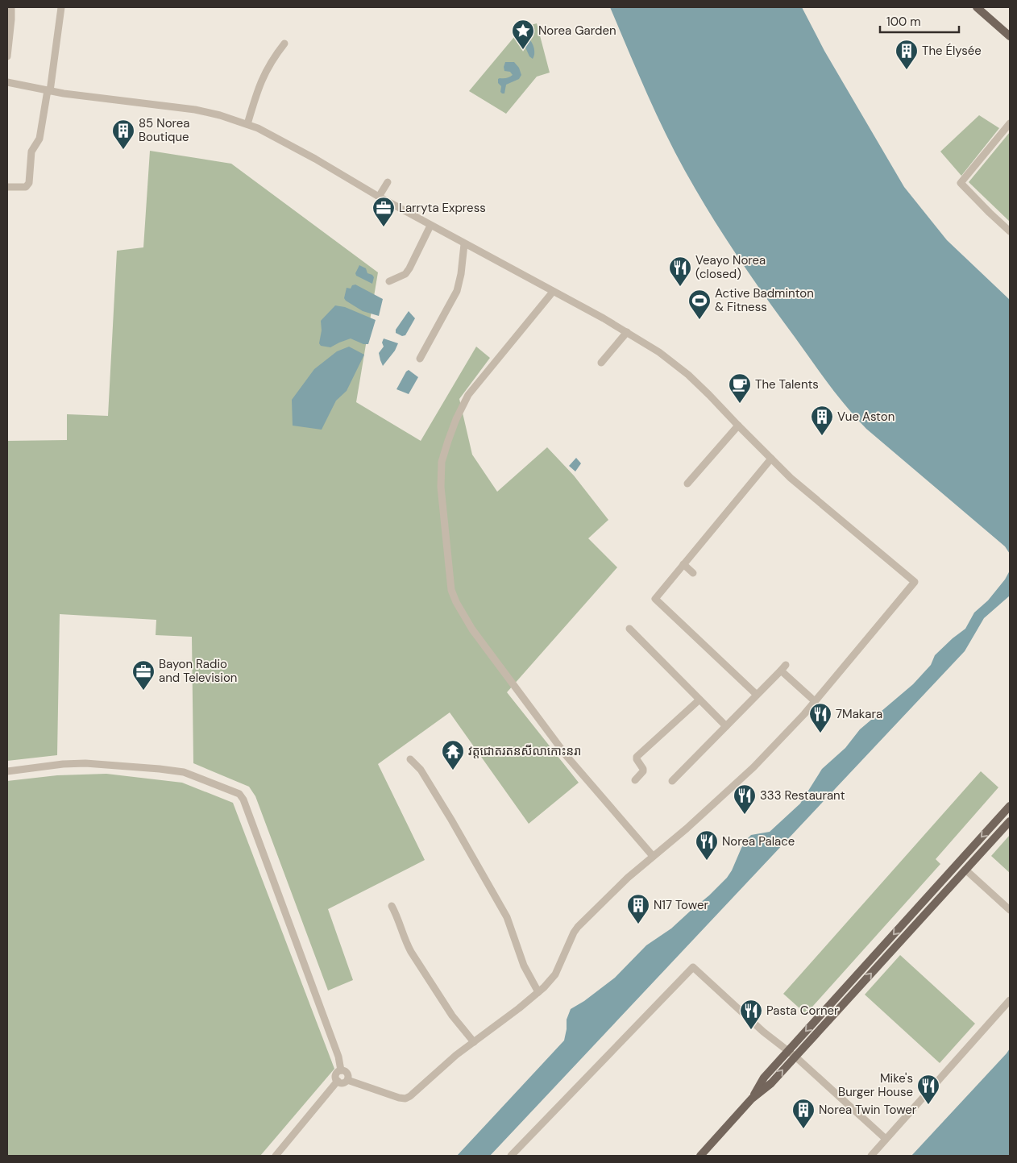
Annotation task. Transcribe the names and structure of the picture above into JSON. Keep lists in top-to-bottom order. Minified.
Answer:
{"places":{"place":["Norea Garden"],"building":["The Élysée","85 Norea Boutique","Vue Aston","N17 Tower","Norea Twin Tower"],"office":["Larryta Express","Bayon Radio and Television"],"restaurant":["Veayo Norea (closed)","7Makara","333 Restaurant","Norea Palace","Pasta Corner","Mike's Burger House"],"sports":["Active Badminton & Fitness"],"cafe":["The Talents"],"temple":["វត្តជោតរតនសីលាកោះនរា"]},"scale_bar":"100 m"}
